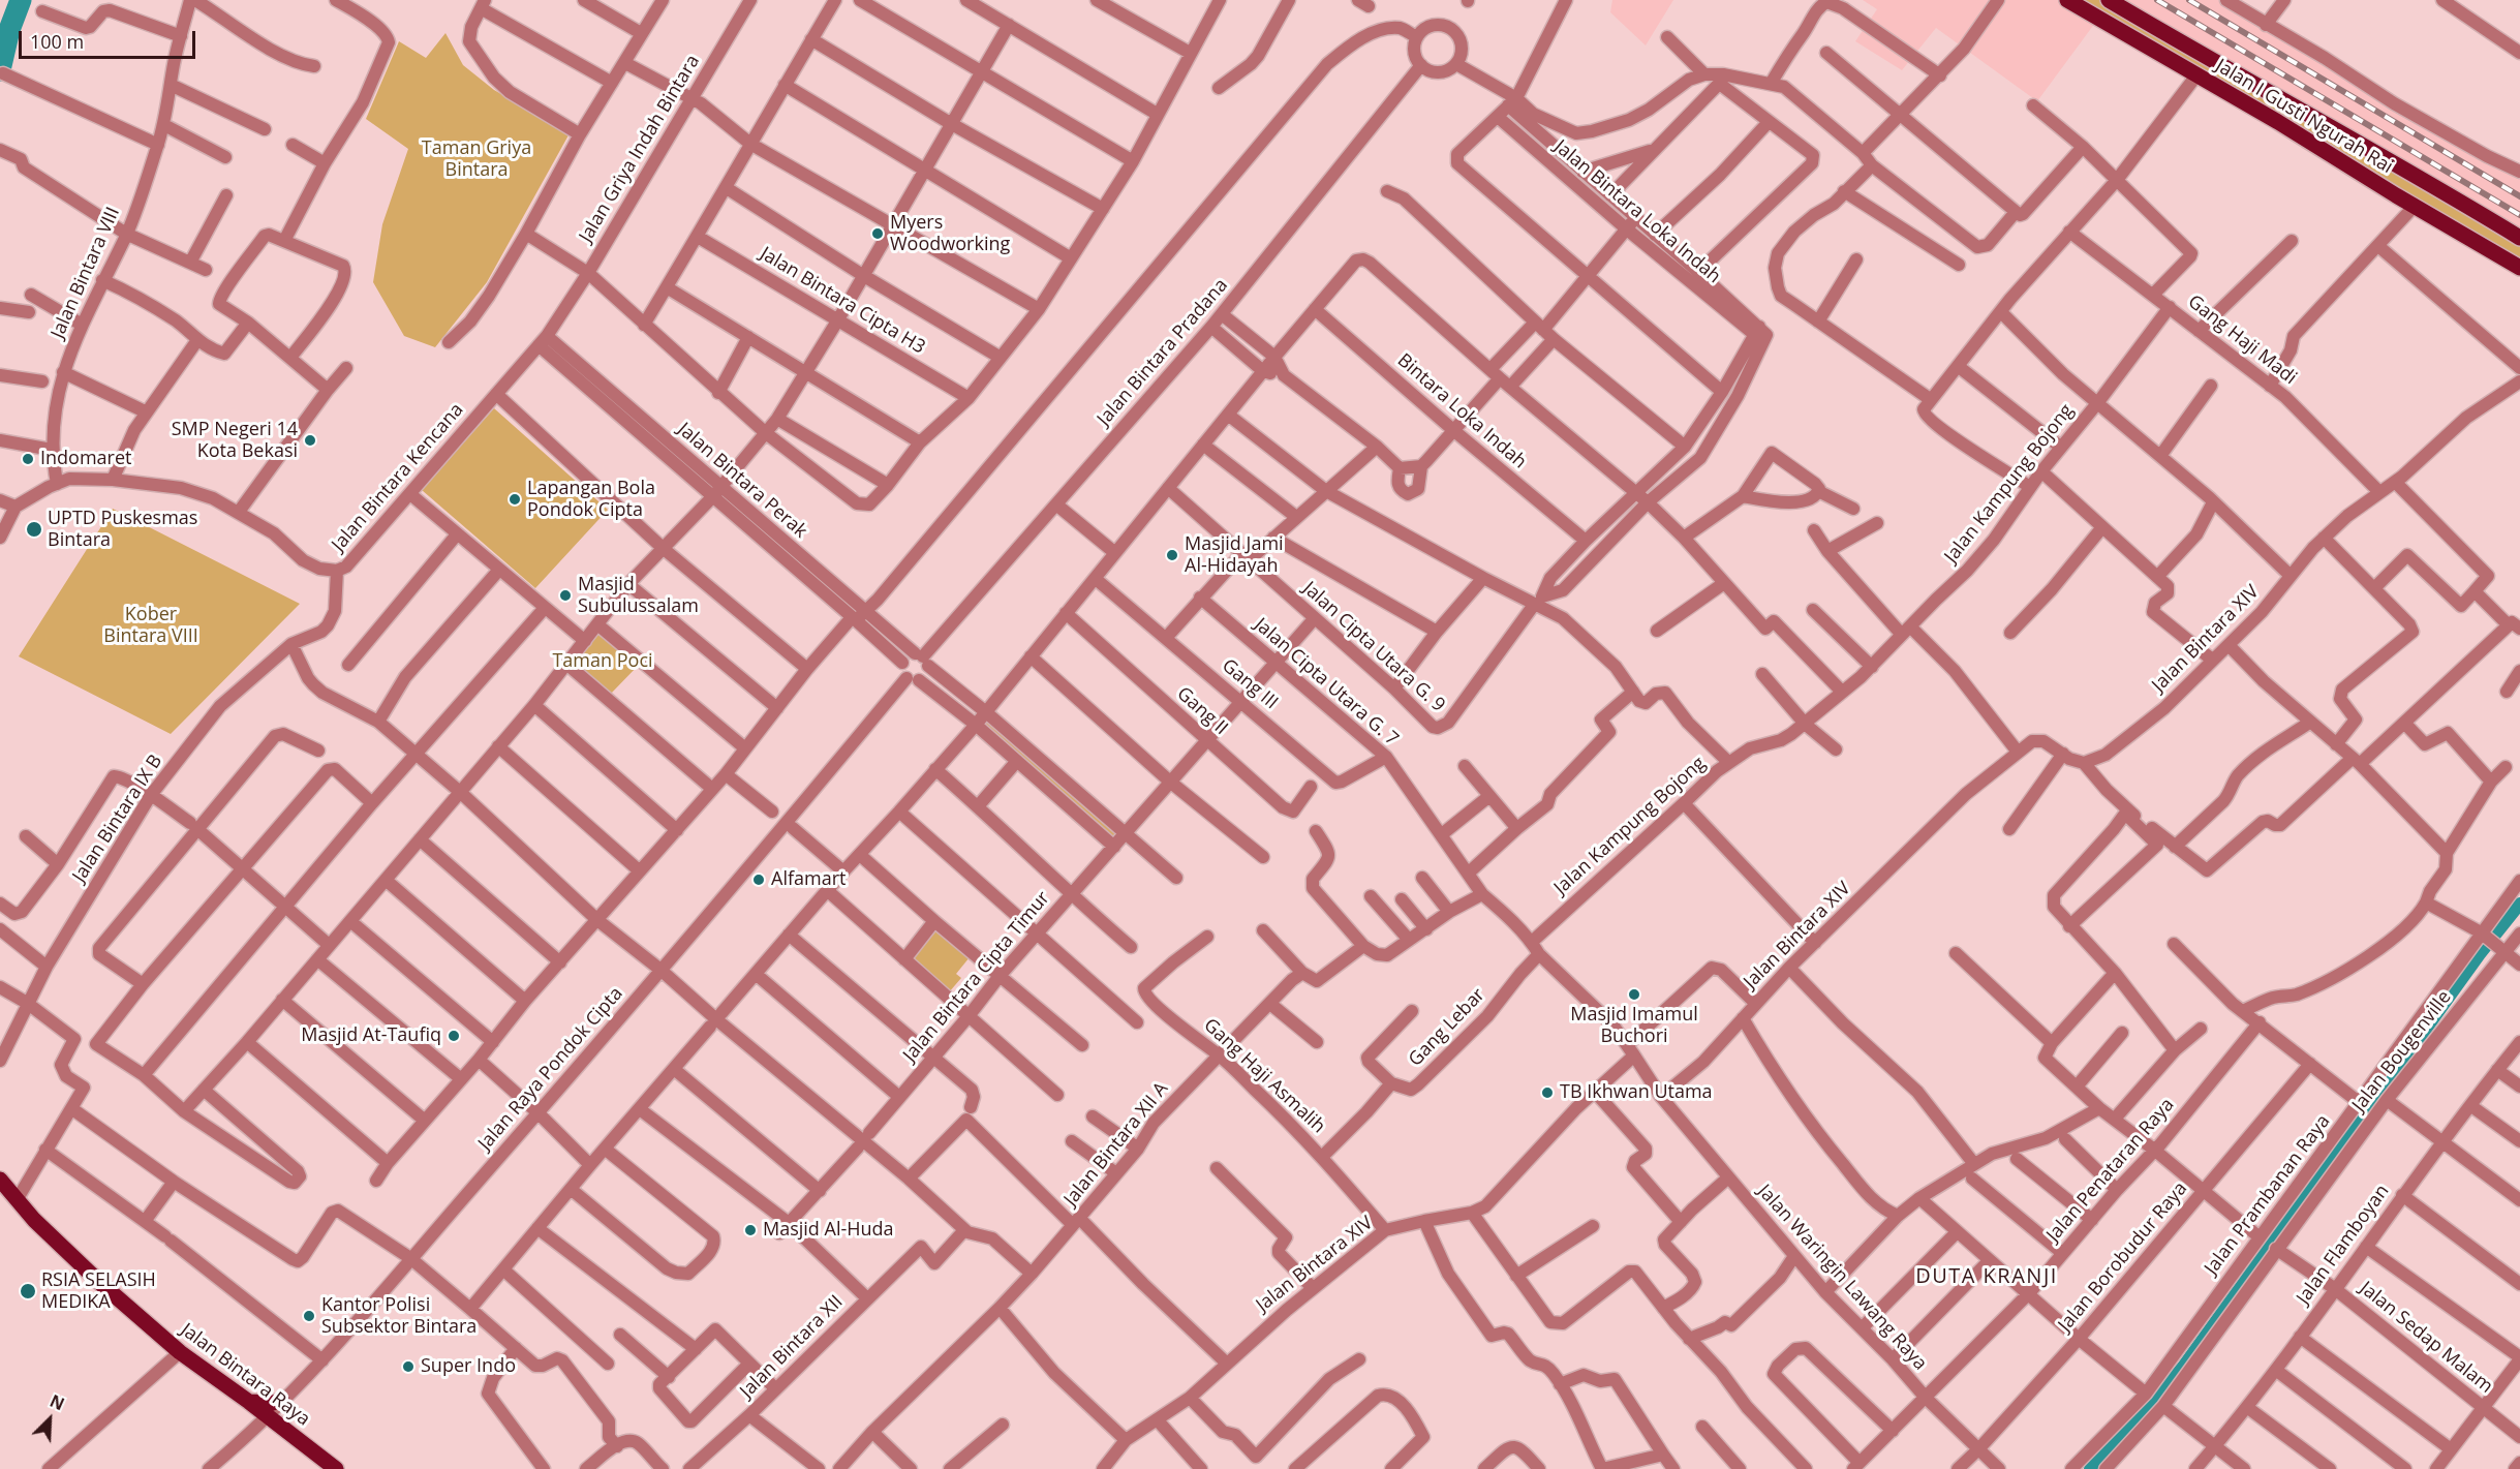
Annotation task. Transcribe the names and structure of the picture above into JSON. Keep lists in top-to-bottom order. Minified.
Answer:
{"streets":{"main road":["Jalan I Gusti Ngurah Rai","Jalan Bintara Raya"],"street":["Jalan Griya Indah Bintara","Jalan Bintara Loka Indah","Jalan Bintara VIII","Jalan Bintara Cipta H3","Gang Haji Madi","Jalan Bintara Pradana","Bintara Loka Indah","Jalan Bintara Kencana","Jalan Bintara Perak","Jalan Kampung Bojong","Jalan Bintara XIV","Jalan Cipta Utara G. 9","Jalan Cipta Utara G. 7","Gang III","Gang II","Jalan Bintara IX B","Jalan Bintara Cipta Timur","Gang Lebar","Jalan Bougenville","Jalan Raya Pondok Cipta","Gang Haji Asmalih","Jalan Bintara XII A","Jalan Penataran Raya","Jalan Prambanan Raya","Jalan Flamboyan","Jalan Borobudur Raya","Jalan Waringin Lawang Raya","Jalan Sedap Malam","Jalan Bintara XII"]},"crossings":[["Jalan Griya Indah Bintara","Jalan Bintara Kencana"],["Jalan Bintara VIII","Jalan Bintara Kencana"],["Gang Haji Madi","Jalan Bintara XIV"],["Jalan Bintara Pradana","Jalan Bintara Perak"],["Jalan Bintara Pradana","Jalan Raya Pondok Cipta"],["Jalan Bintara Kencana","Jalan Bintara Perak"],["Jalan Bintara Kencana","Jalan Bintara IX B"],["Jalan Bintara Perak","Jalan Bintara Cipta Timur"],["Jalan Bintara Perak","Jalan Raya Pondok Cipta"],["Jalan Kampung Bojong","Jalan Cipta Utara G. 7"],["Jalan Bintara XIV","Jalan Cipta Utara G. 7"],["Jalan Bintara XIV","Gang Haji Asmalih"],["Jalan Bintara XIV","Jalan Waringin Lawang Raya"],["Jalan Cipta Utara G. 9","Jalan Bintara Cipta Timur"],["Jalan Cipta Utara G. 7","Gang III"],["Jalan Cipta Utara G. 7","Jalan Bintara Cipta Timur"],["Jalan Cipta Utara G. 7","Gang Lebar"],["Gang III","Jalan Bintara Cipta Timur"],["Gang II","Jalan Bintara Cipta Timur"],["Jalan Bintara Cipta Timur","Jalan Bintara XII"],["Jalan Bougenville","Jalan Sedap Malam"],["Jalan Raya Pondok Cipta","Jalan Bintara Raya"],["Gang Haji Asmalih","Jalan Bintara XII A"],["Jalan Penataran Raya","Jalan Waringin Lawang Raya"],["Jalan Flamboyan","Jalan Sedap Malam"],["Jalan Borobudur Raya","Jalan Waringin Lawang Raya"]],"districts":["DUTA KRANJI"],"parks":["Taman Griya Bintara","Kober Bintara VIII","Taman Poci"],"places":["Myers Woodworking","SMP Negeri 14 Kota Bekasi","Indomaret","Lapangan Bola Pondok Cipta","UPTD Puskesmas Bintara","Masjid Jami Al-Hidayah","Masjid Subulussalam","Alfamart","Masjid Imamul Buchori","Masjid At-Taufiq","TB Ikhwan Utama","Masjid Al-Huda","RSIA SELASIH MEDIKA","Kantor Polisi Subsektor Bintara","Super Indo"],"scale_bar":"100 m","north":"top right"}
